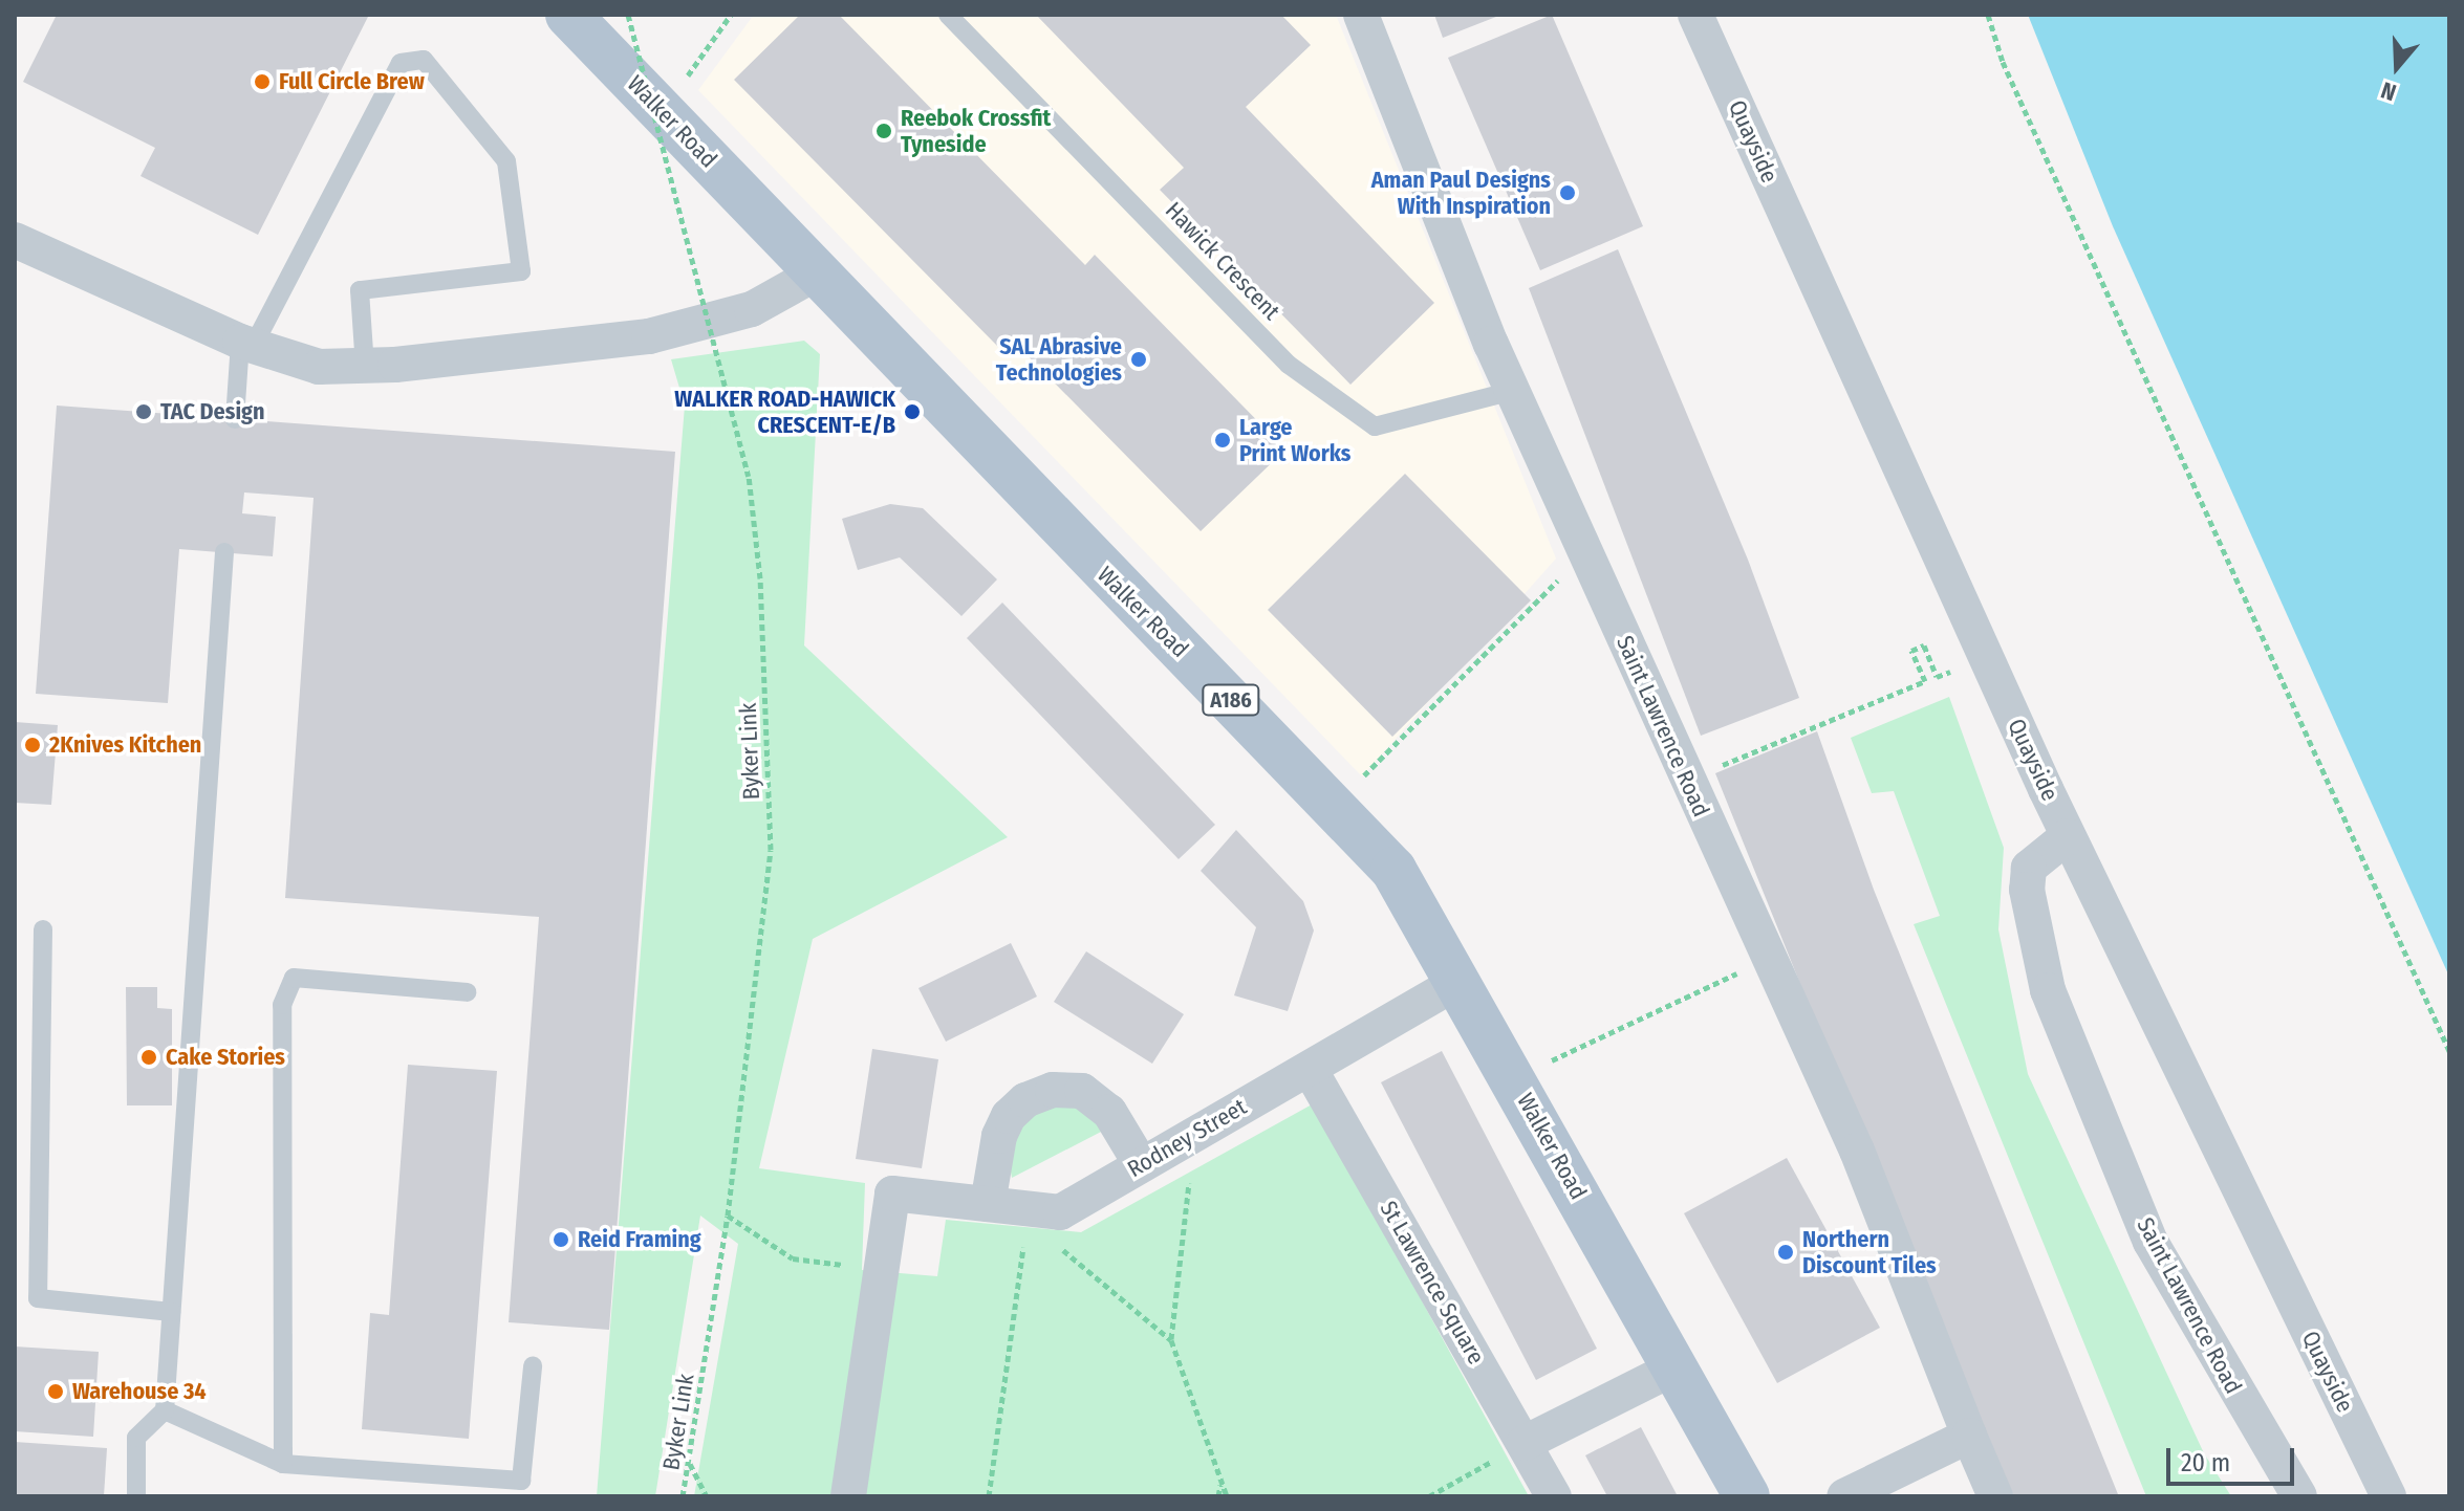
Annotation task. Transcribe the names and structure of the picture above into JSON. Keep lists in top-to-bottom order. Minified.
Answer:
{"streets":{"main road":["Walker Road","A186"],"street":["Quayside","Saint Lawrence Road","Rodney Street","St Lawrence Square"],"lane":["Hawick Crescent"],"path":["Byker Link"]},"crossings":[["Walker Road","Rodney Street"],["Quayside","Saint Lawrence Road"],["Hawick Crescent","Saint Lawrence Road"],["Rodney Street","St Lawrence Square"]],"places":["Full Circle Brew","Reebok Crossfit Tyneside","Aman Paul Designs With Inspiration","SAL Abrasive Technologies","TAC Design","WALKER ROAD-HAWICK CRESCENT-E/B","Large Print Works","2Knives Kitchen","Cake Stories","Reid Framing","Northern Discount Tiles","Warehouse 34"],"scale_bar":"20 m","north":"bottom"}
